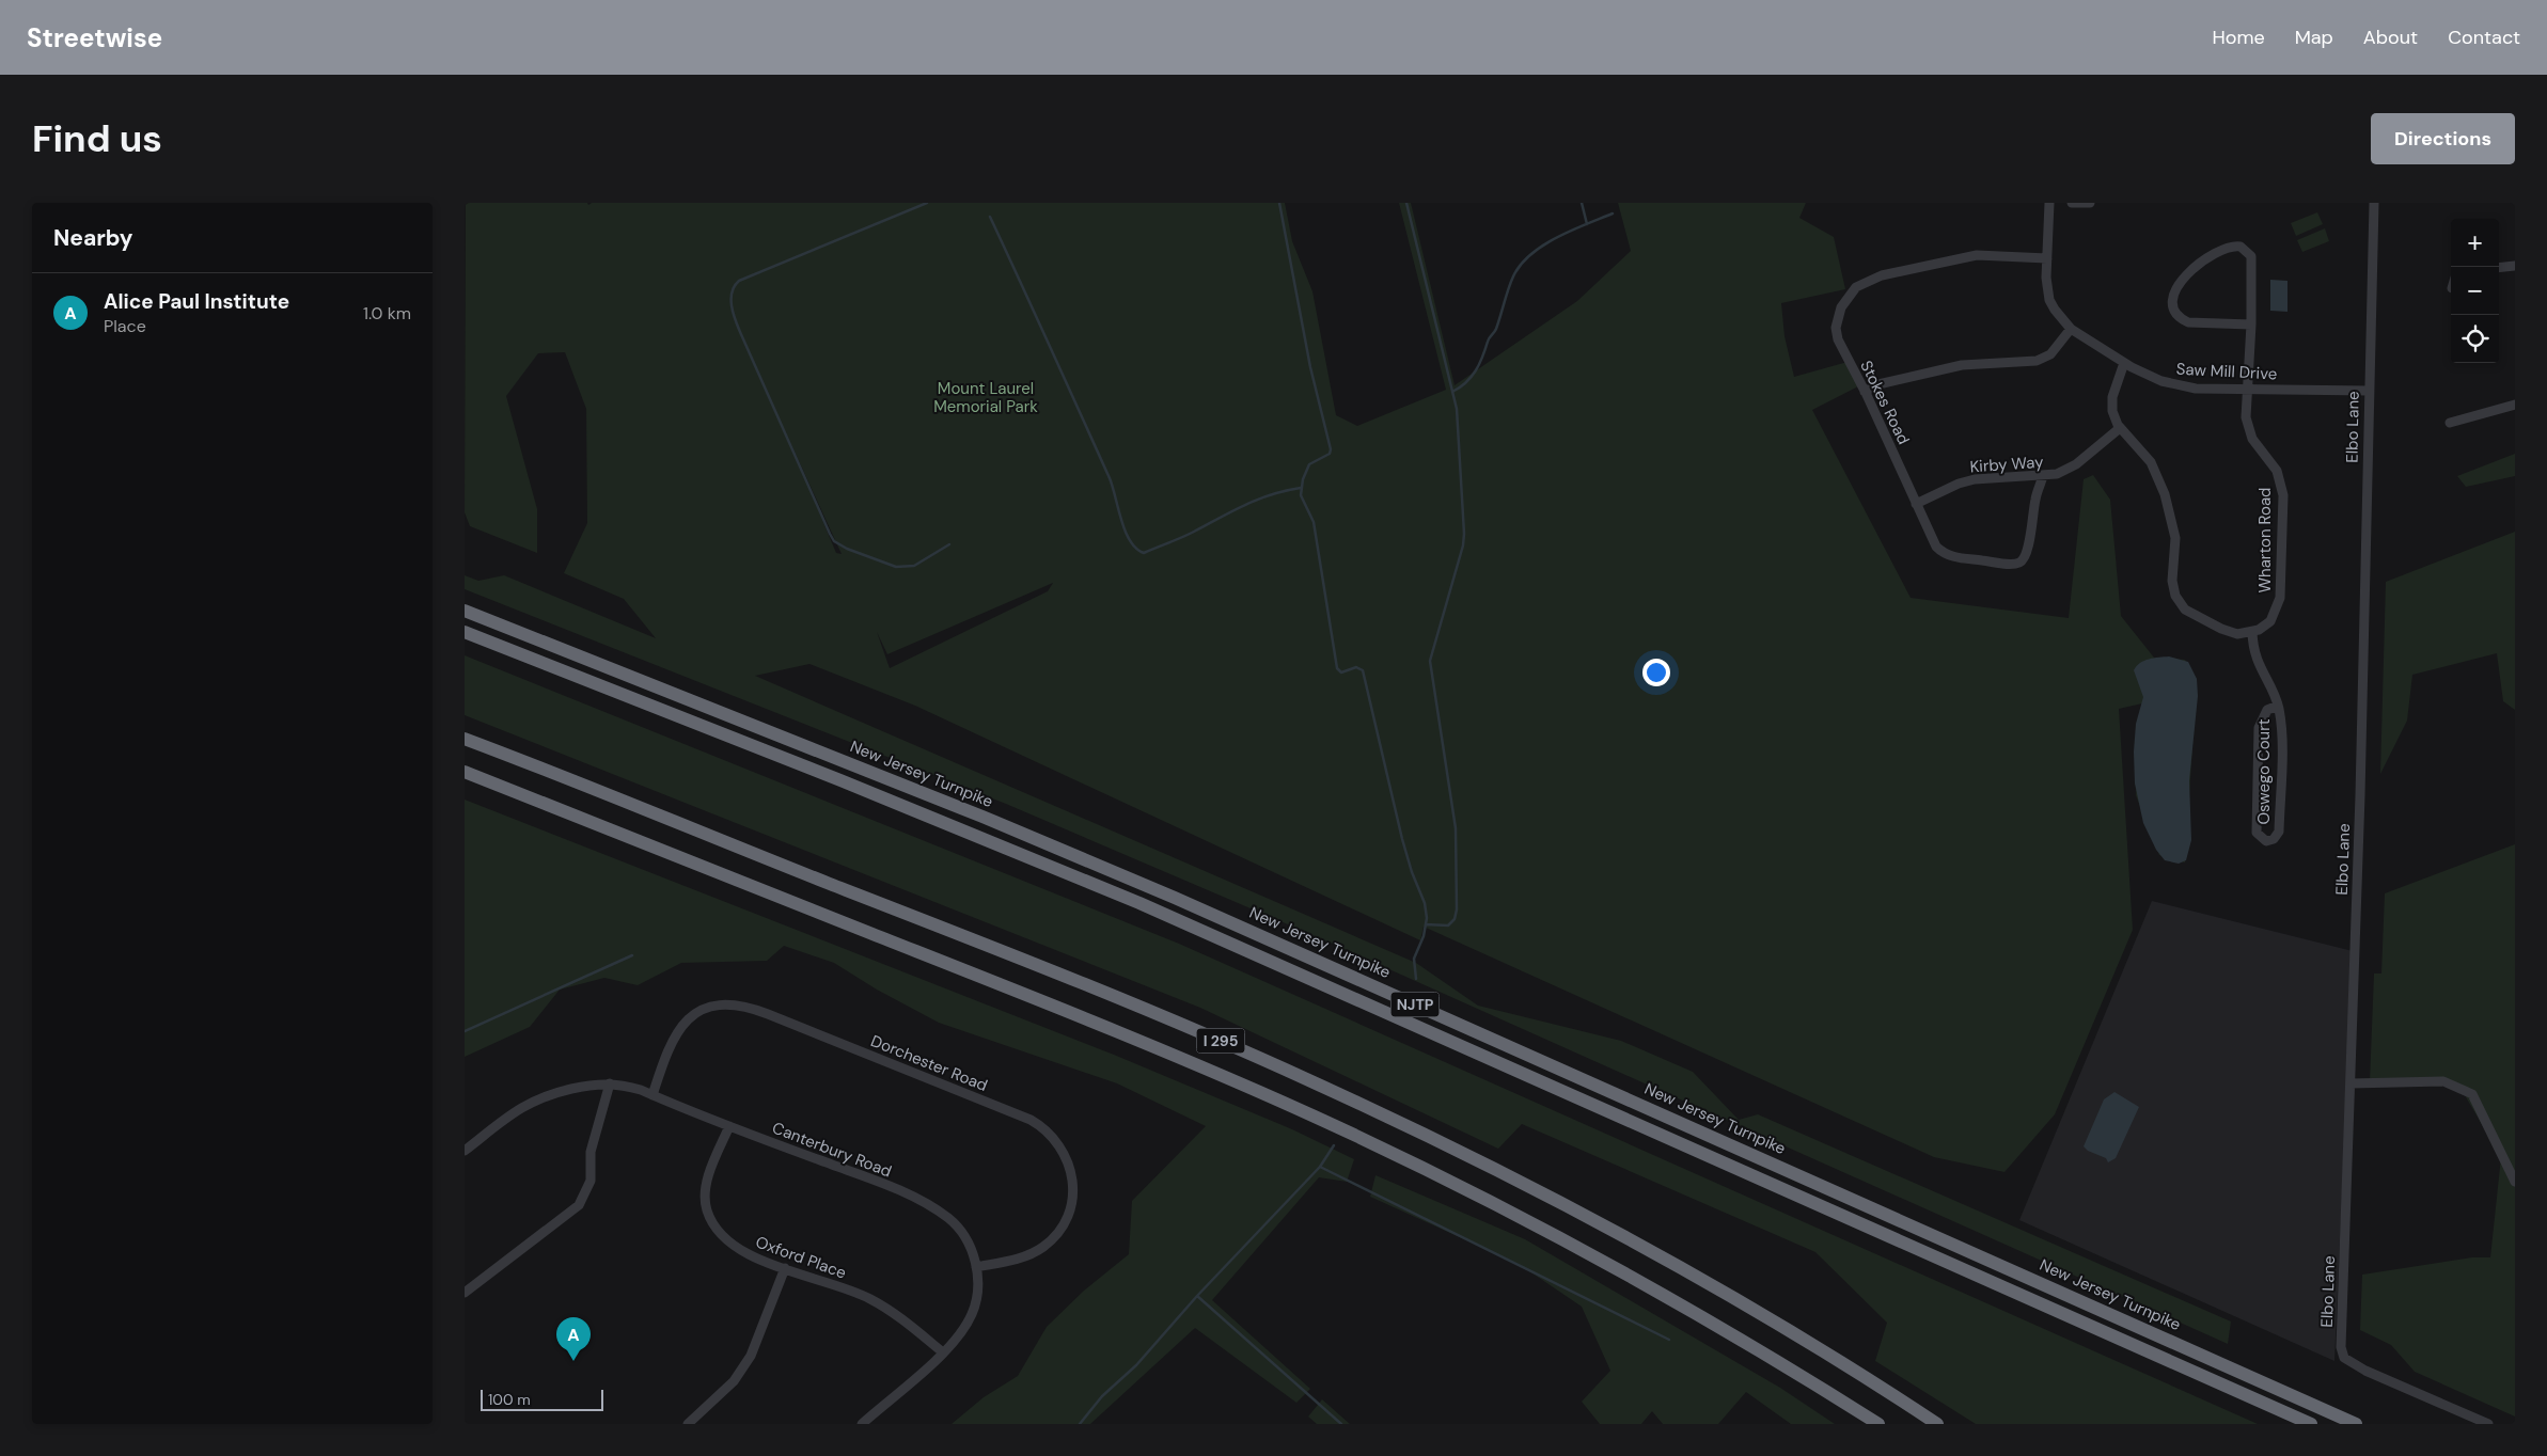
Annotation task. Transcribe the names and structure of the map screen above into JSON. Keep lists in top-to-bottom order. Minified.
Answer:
{"streets":{"highway":["New Jersey Turnpike","NJTP","I 295"],"street":["Saw Mill Drive","Stokes Road","Elbo Lane","Kirby Way","Wharton Road","Oswego Court","Dorchester Road","Canterbury Road","Oxford Place"]},"crossings":[["Saw Mill Drive","Stokes Road"],["Saw Mill Drive","Elbo Lane"],["Saw Mill Drive","Wharton Road"],["Stokes Road","Kirby Way"],["Wharton Road","Oswego Court"],["Dorchester Road","Canterbury Road"],["Canterbury Road","Oxford Place"]],"parks":["Mount Laurel Memorial Park"],"scale_bar":"100 m","page":{"header":"Streetwise","nav":["Home","Map","About","Contact"],"buttons":"Directions","title":"Find us","heading":"Nearby","map_buttons":["+","−"],"list":[{"mark":"A","name":"Alice Paul Institute","note":"Place","value":"1.0 km"}],"pins":"A","scale":"100 m"}}
